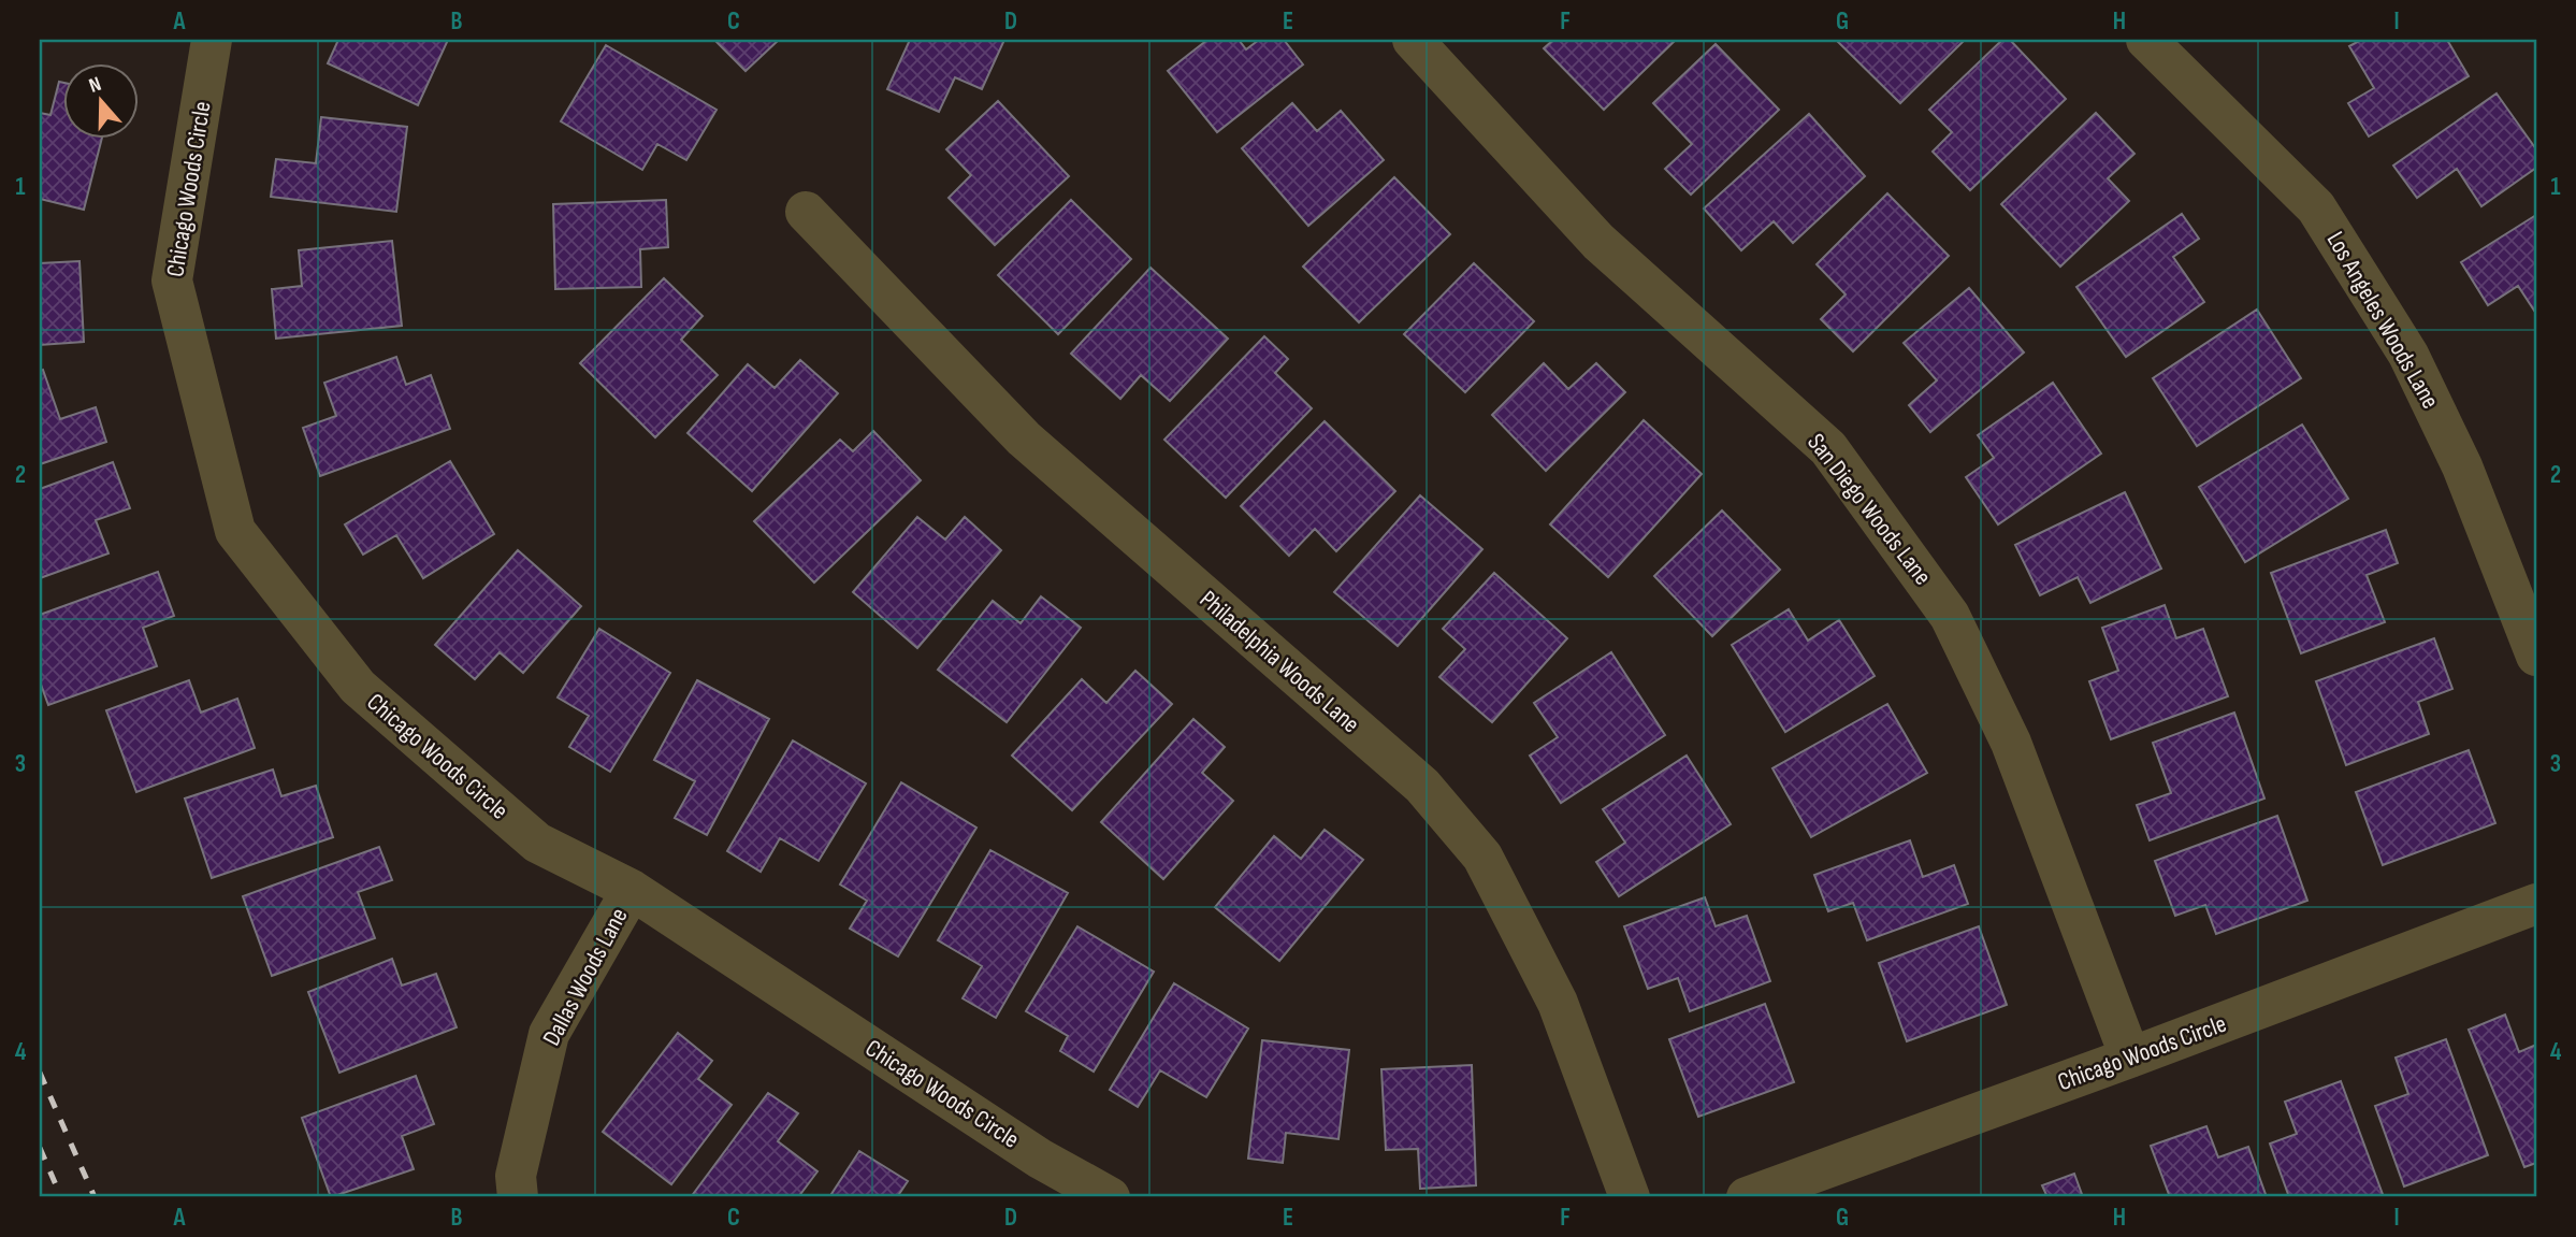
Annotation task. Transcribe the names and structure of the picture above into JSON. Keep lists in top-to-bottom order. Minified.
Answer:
{"streets":{"street":["Chicago Woods Circle","Los Angeles Woods Lane","San Diego Woods Lane","Philadelphia Woods Lane","Dallas Woods Lane"]},"crossings":[["Chicago Woods Circle","San Diego Woods Lane"],["Chicago Woods Circle","Dallas Woods Lane"]],"north":"top","grid":{"columns":["A","B","C","D","E","F","G","H","I"],"rows":["1","2","3","4"]}}
